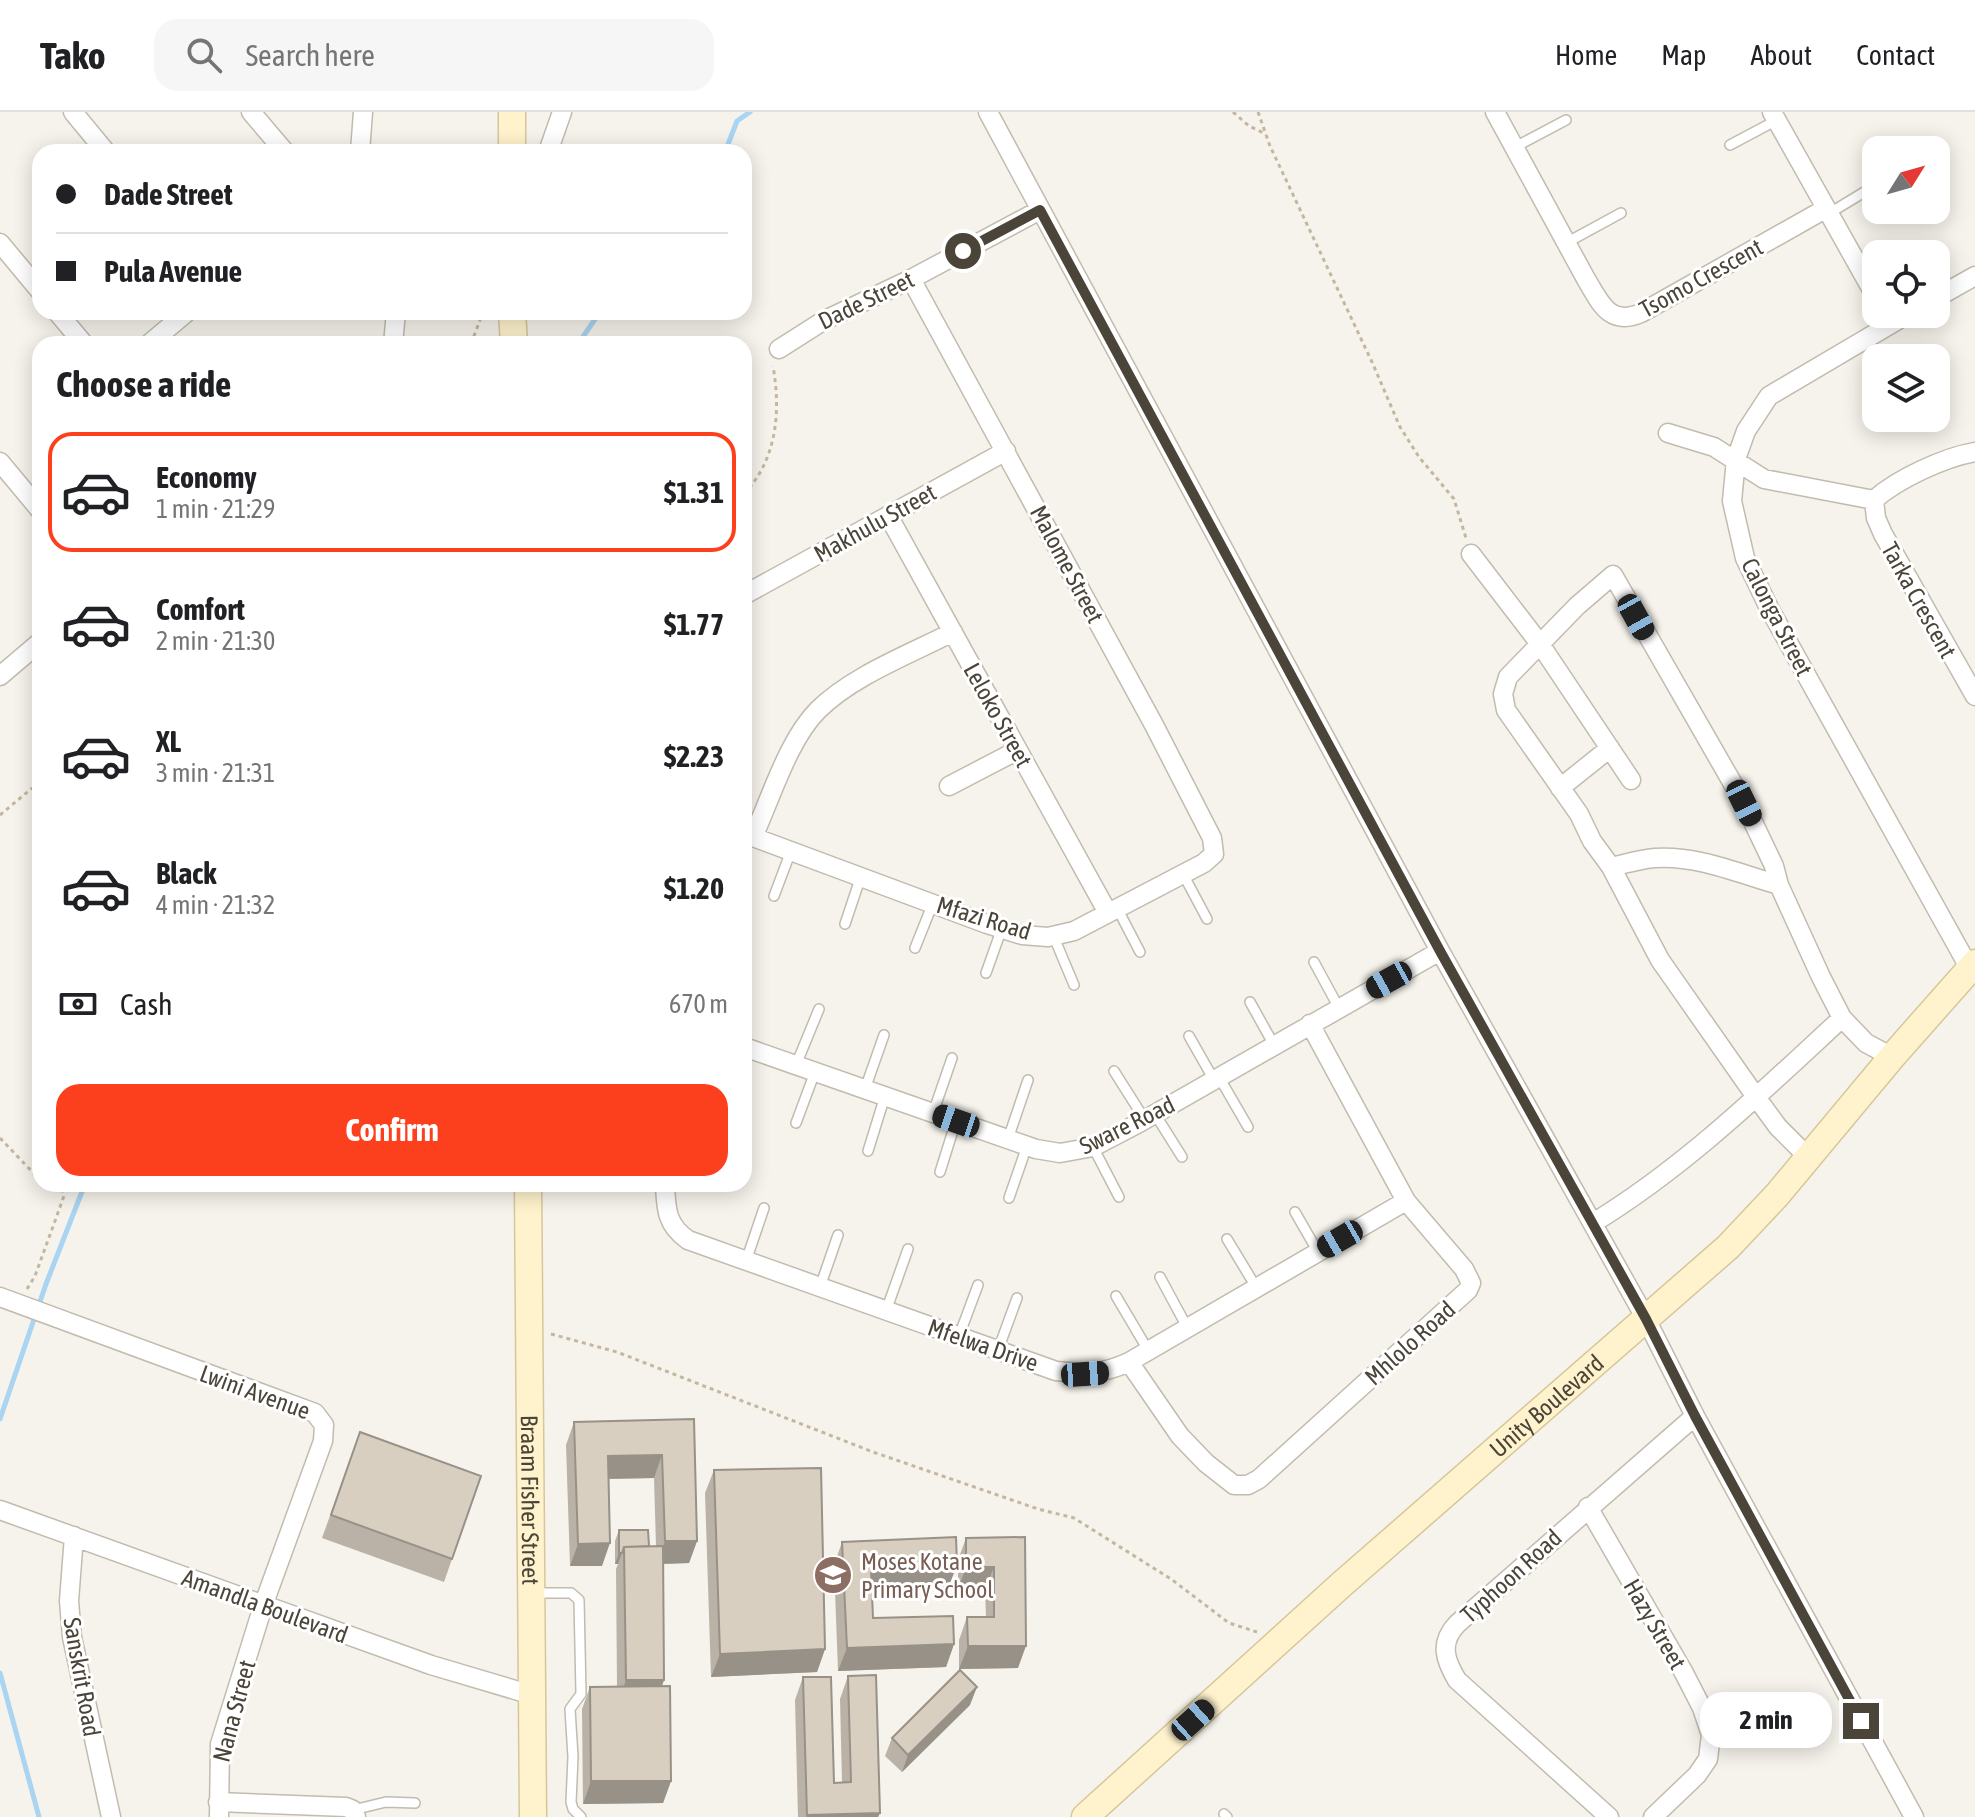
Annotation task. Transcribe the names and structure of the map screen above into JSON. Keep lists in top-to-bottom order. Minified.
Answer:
{"streets":{"street":["Tsomo Crescent","Dade Street","Makhulu Street","Malome Street","Tarka Crescent","Calonga Street","Leloko Street","Mfazi Road","Sware Road","Mhlolo Road","Mfelwa Drive","Lwini Avenue","Unity Boulevard","Braam Fisher Street","Typhoon Road","Amandla Boulevard","Hazy Street","Sanskrit Road","Nana Street"]},"crossings":[["Dade Street","Malome Street"],["Makhulu Street","Malome Street"],["Makhulu Street","Leloko Street"],["Malome Street","Mfazi Road"],["Calonga Street","Unity Boulevard"],["Leloko Street","Mfazi Road"],["Sware Road","Mhlolo Road"],["Mhlolo Road","Mfelwa Drive"],["Lwini Avenue","Amandla Boulevard"],["Lwini Avenue","Nana Street"],["Braam Fisher Street","Amandla Boulevard"],["Typhoon Road","Hazy Street"],["Amandla Boulevard","Sanskrit Road"],["Amandla Boulevard","Nana Street"]],"places":{"school or university":["Moses Kotane Primary School"]},"north":"top right","page":{"header":"Tako","search":"Search here","nav":["Home","Map","About","Contact"],"banner":["Dade Street","Pula Avenue"],"heading":"Choose a ride","list":[{"name":"Economy","note":"1 min · 21:29","value":"$1.31"},{"name":"Comfort","note":"2 min · 21:30","value":"$1.77"},{"name":"XL","note":"3 min · 21:31","value":"$2.23"},{"name":"Black","note":"4 min · 21:32","value":"$1.20"}],"pay":["Cash","670 m"],"buttons":"Confirm","bubble":"2 min"}}
